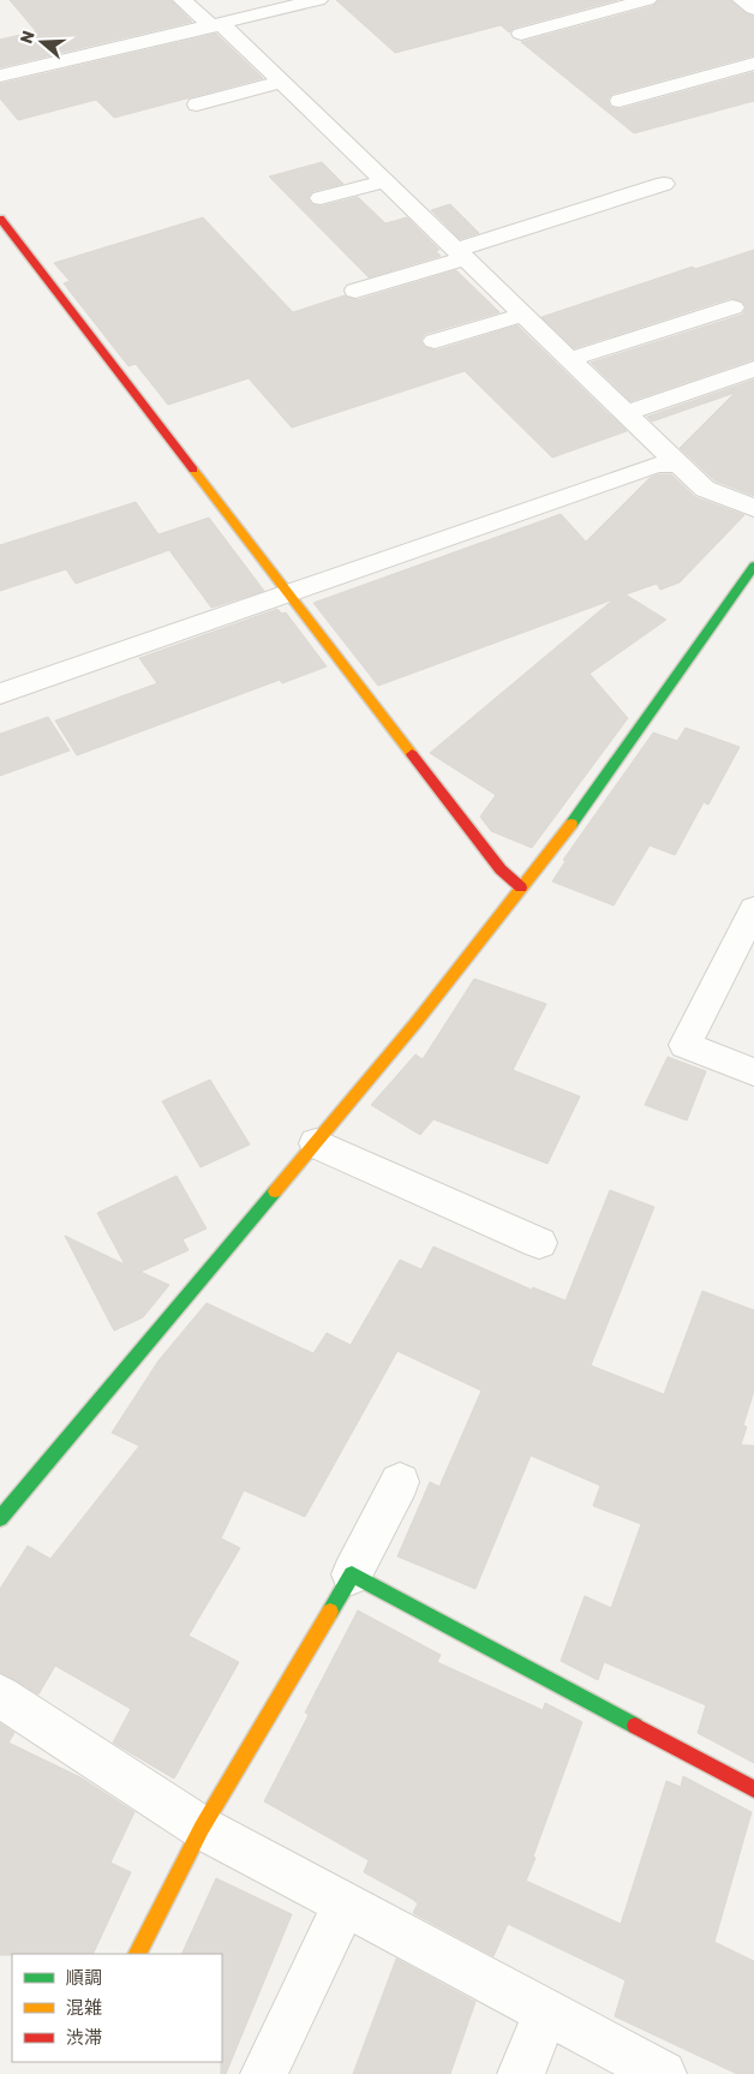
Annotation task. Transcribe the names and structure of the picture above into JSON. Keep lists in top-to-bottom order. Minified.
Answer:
{"legend":["順調","混雑","渋滞"],"north":"left"}
